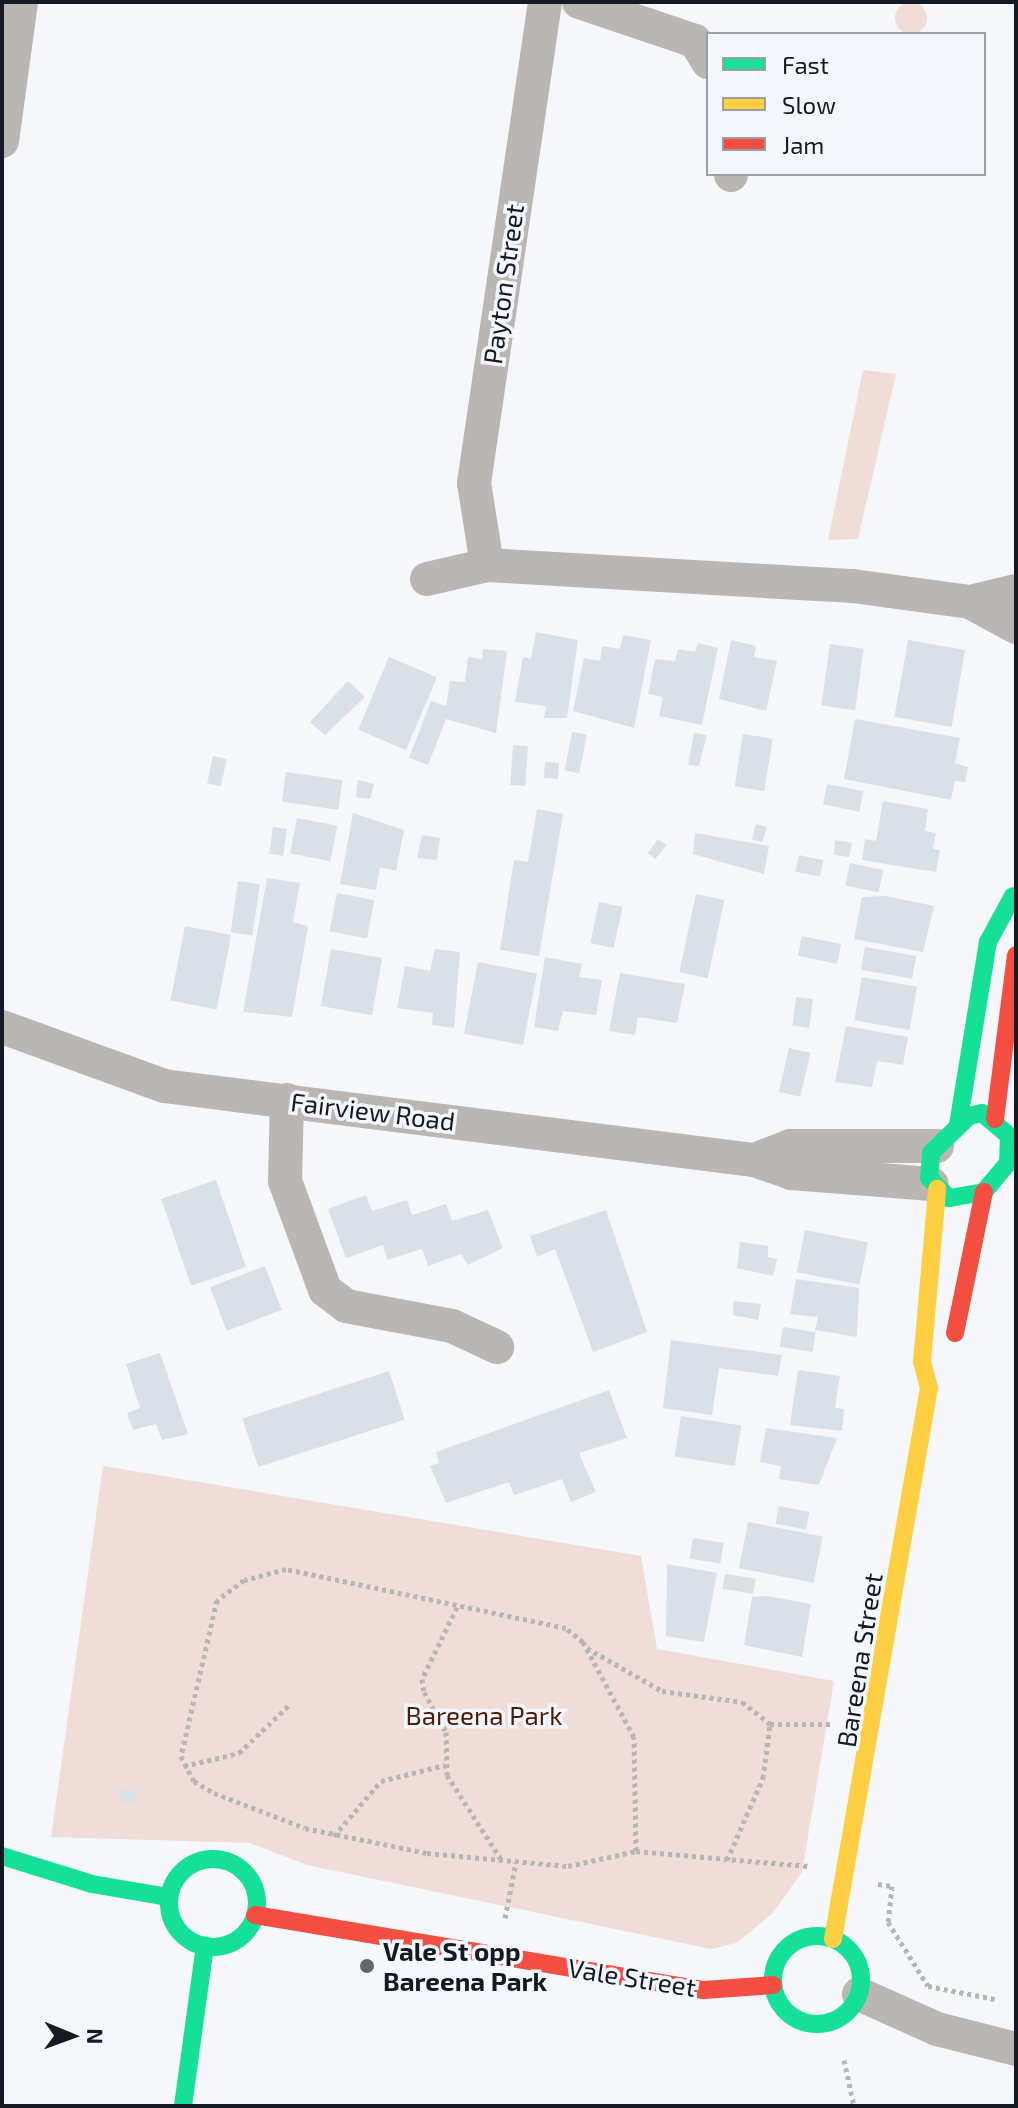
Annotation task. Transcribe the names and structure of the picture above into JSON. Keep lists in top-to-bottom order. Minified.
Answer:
{"streets":{"main road":["Bareena Street","Vale Street"],"street":["Payton Street","Fairview Road"]},"crossings":[["Fairview Road","Bareena Street"],["Bareena Street","Vale Street"]],"parks":["Bareena Park"],"places":["Vale St opp Bareena Park"],"legend":["Fast","Slow","Jam"],"north":"right"}
